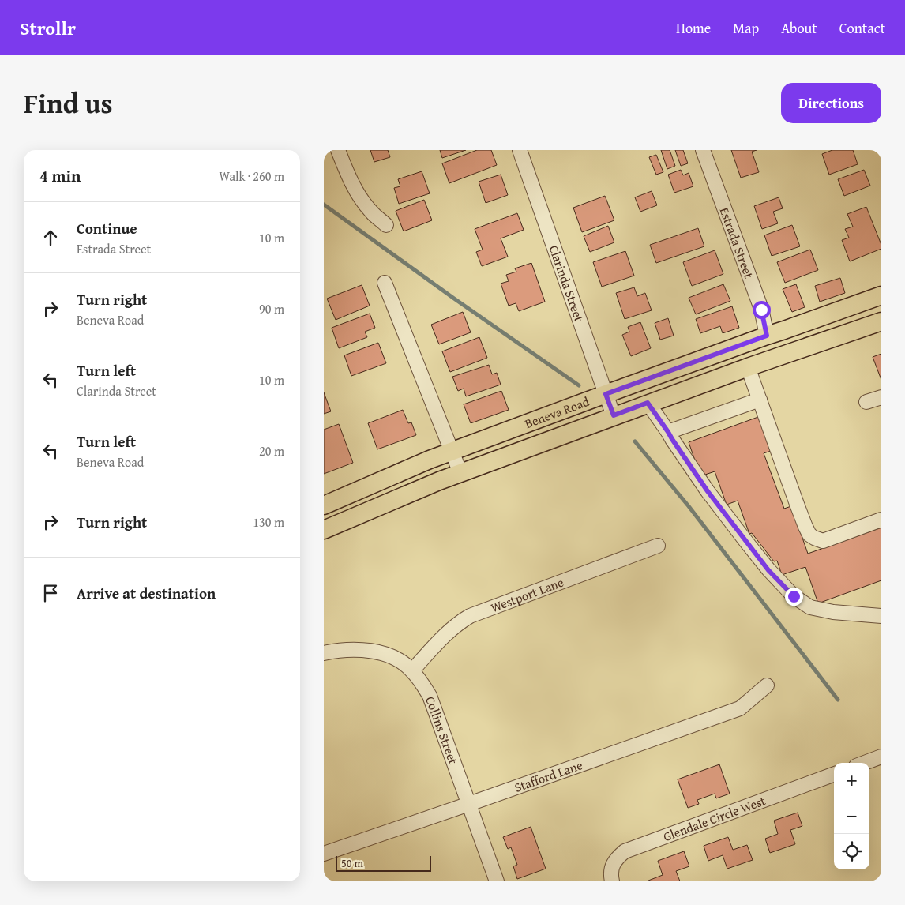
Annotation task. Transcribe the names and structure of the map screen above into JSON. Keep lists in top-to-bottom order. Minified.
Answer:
{"streets":{"main road":["Beneva Road"],"street":["Estrada Street","Clarinda Street","Westport Lane","Collins Street","Stafford Lane","Glendale Circle West"]},"crossings":[["Estrada Street","Beneva Road"],["Clarinda Street","Beneva Road"],["Westport Lane","Collins Street"],["Collins Street","Stafford Lane"]],"scale_bar":"50 m","page":{"header":"Strollr","nav":["Home","Map","About","Contact"],"title":"Find us","buttons":"Directions","heading":["4 min","Walk · 260 m"],"list":[["Continue","Estrada Street","10 m"],["Turn right","Beneva Road","90 m"],["Turn left","Clarinda Street","10 m"],["Turn left","Beneva Road","20 m"],["Turn right","130 m"],"Arrive at destination"],"map_buttons":["+","−"],"scale":"50 m"}}
